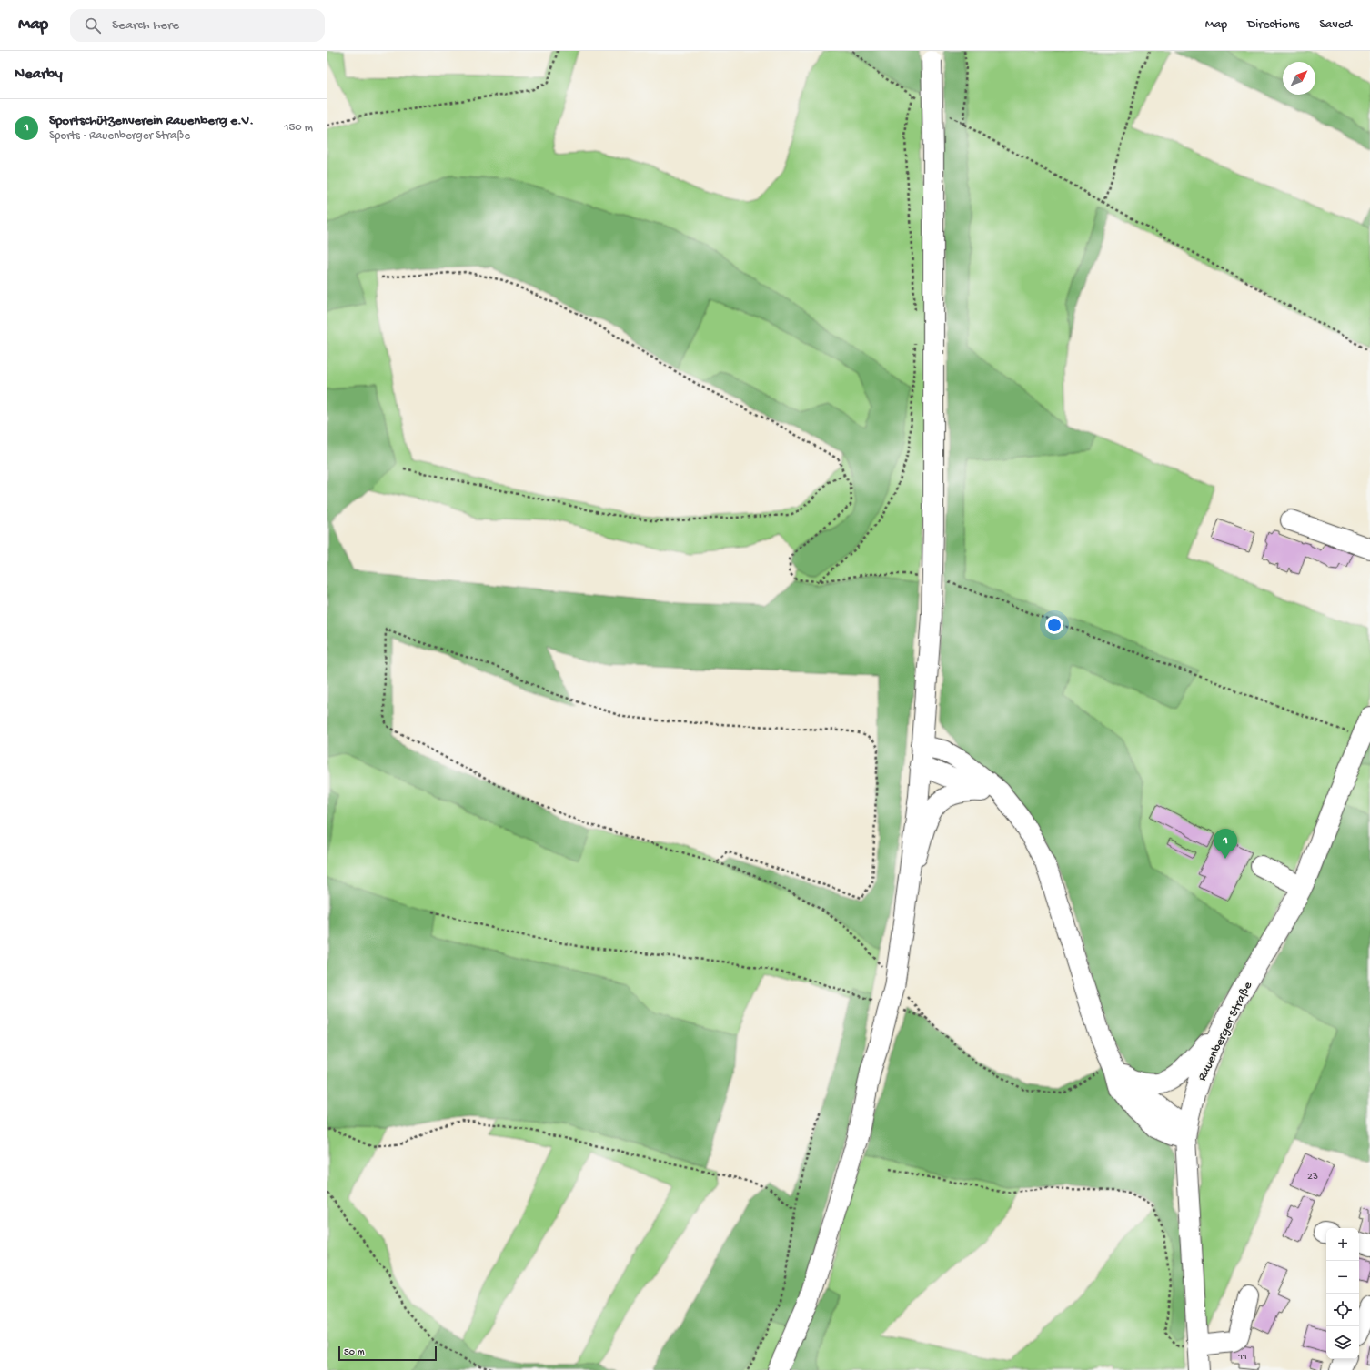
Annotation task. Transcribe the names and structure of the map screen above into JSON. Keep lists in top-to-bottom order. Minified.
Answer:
{"streets":{"street":["Rauenberger Straße"]},"house_numbers":["23","11"],"scale_bar":"50 m","north":"top right","page":{"header":"Map","search":"Search here","nav":["Map","Directions","Saved"],"heading":"Nearby","list":[{"mark":"1","name":"Sportschützenverein Rauenberg e.V.","note":"Sports · Rauenberger Straße","value":"150 m"}],"pins":"1","map_buttons":["+","−"],"scale":"50 m"}}
